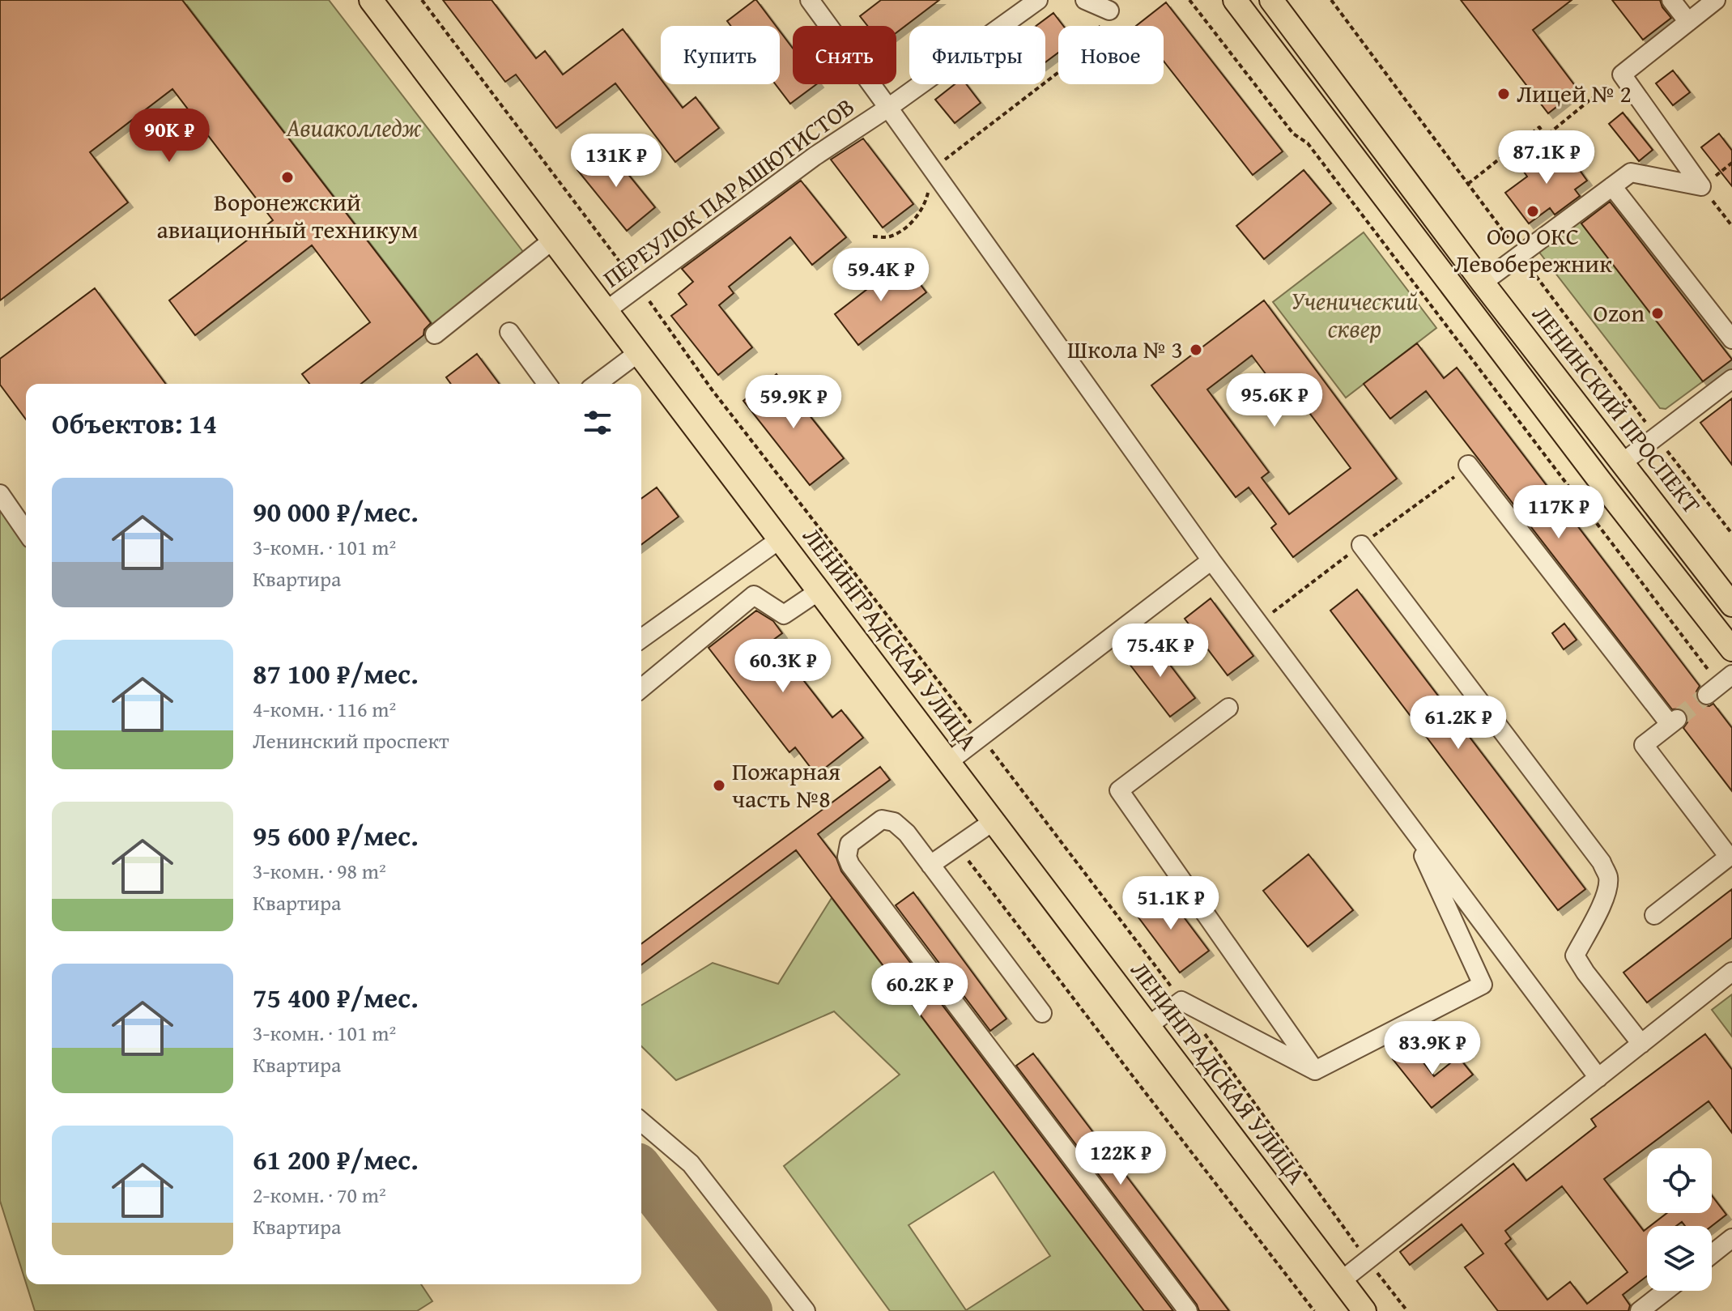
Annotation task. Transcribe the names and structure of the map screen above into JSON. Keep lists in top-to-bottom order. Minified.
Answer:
{"streets":{"main road":["ЛЕНИНСКИЙ ПРОСПЕКТ","ЛЕНИНГРАДСКАЯ УЛИЦА"],"street":["ПЕРЕУЛОК ПАРАШЮТИСТОВ"]},"crossings":[["ПЕРЕУЛОК ПАРАШЮТИСТОВ","ЛЕНИНГРАДСКАЯ УЛИЦА"]],"parks":["Авиаколледж","Ученический сквер"],"places":["Лицей № 2","Воронежский авиационный техникум","ООО ОКС Левобережник","Ozon","Школа № 3","Пожарная часть №8"],"page":{"chip":["Купить","Снять","Фильтры","Новое"],"price":["90K ₽","87.1K ₽","131K ₽","59.4K ₽","95.6K ₽","59.9K ₽","117K ₽","75.4K ₽","60.3K ₽","61.2K ₽","51.1K ₽","60.2K ₽","83.9K ₽","122K ₽"],"heading":"Объектов: 14","list":[{"name":"90 000 ₽/мес.","note":"3-комн. · 101 m² · Квартира"},{"name":"87 100 ₽/мес.","note":"4-комн. · 116 m² · Ленинский проспект"},{"name":"95 600 ₽/мес.","note":"3-комн. · 98 m² · Квартира"},{"name":"75 400 ₽/мес.","note":"3-комн. · 101 m² · Квартира"},{"name":"61 200 ₽/мес.","note":"2-комн. · 70 m² · Квартира"}]}}
